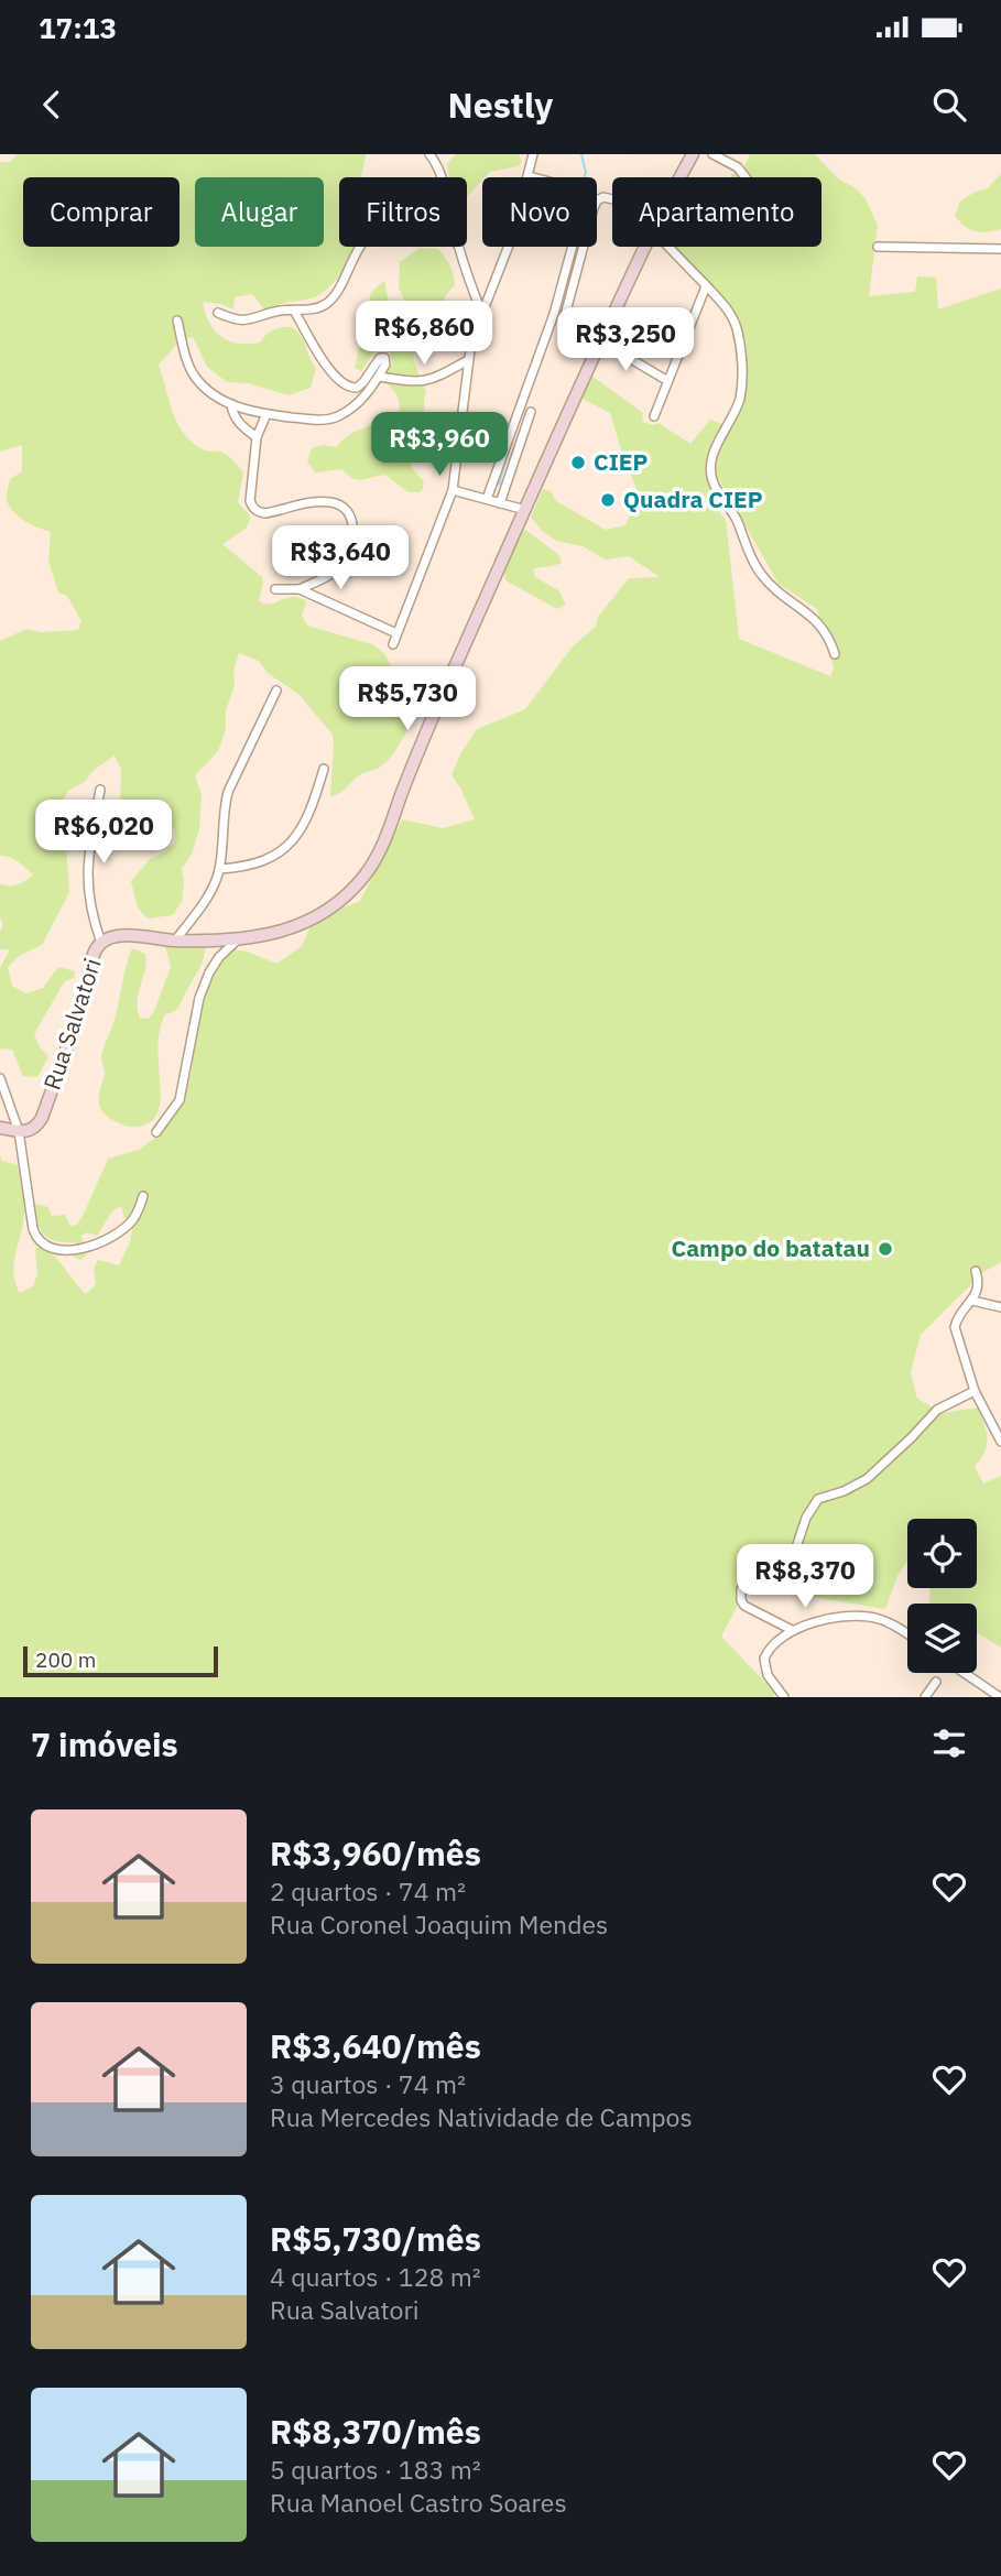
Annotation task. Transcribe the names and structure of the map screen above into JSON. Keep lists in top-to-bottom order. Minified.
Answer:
{"streets":{"street":["Rua Salvatori"]},"places":["CIEP","Quadra CIEP","Campo do batatau"],"scale_bar":"200 m","page":{"status":"17:13","header":"Nestly","chip":["Comprar","Alugar","Filtros","Novo","Apartamento"],"price":["R$6,860","R$3,250","R$3,960","R$3,640","R$5,730","R$6,020","R$8,370"],"scale":"200 m","heading":"7 imóveis","list":[{"name":"R$3,960/mês","note":"2 quartos · 74 m² · Rua Coronel Joaquim Mendes"},{"name":"R$3,640/mês","note":"3 quartos · 74 m² · Rua Mercedes Natividade de Campos"},{"name":"R$5,730/mês","note":"4 quartos · 128 m² · Rua Salvatori"},{"name":"R$8,370/mês","note":"5 quartos · 183 m² · Rua Manoel Castro Soares"}]}}
